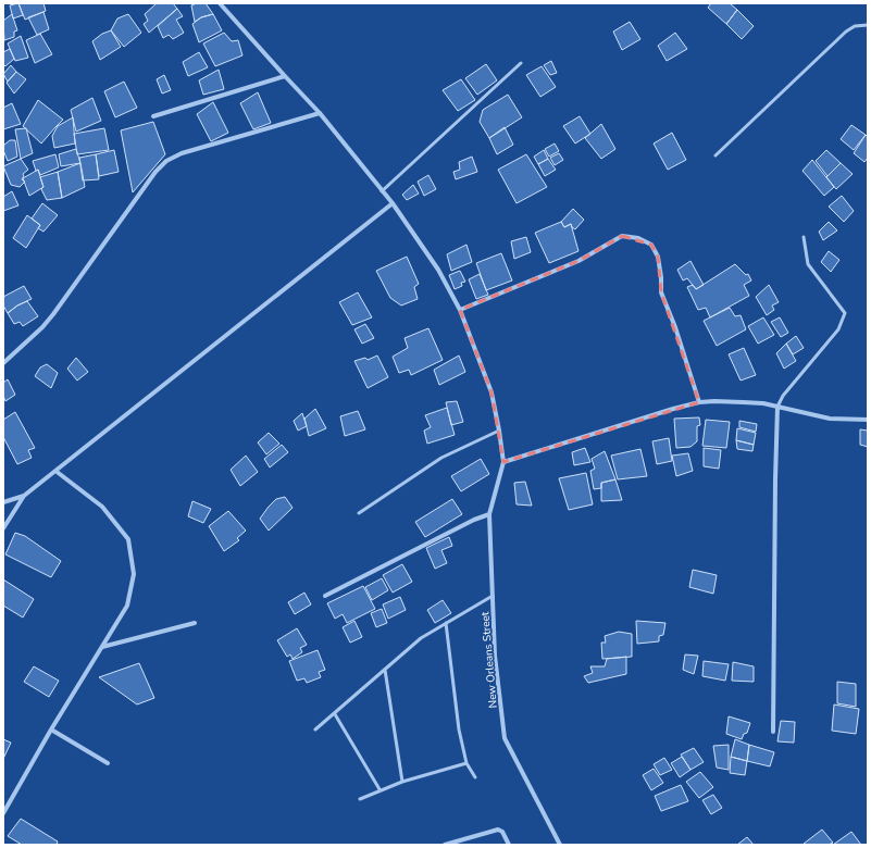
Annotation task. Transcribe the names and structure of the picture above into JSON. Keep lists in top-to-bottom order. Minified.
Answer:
{"streets":{"street":["New Orleans Street"]}}
